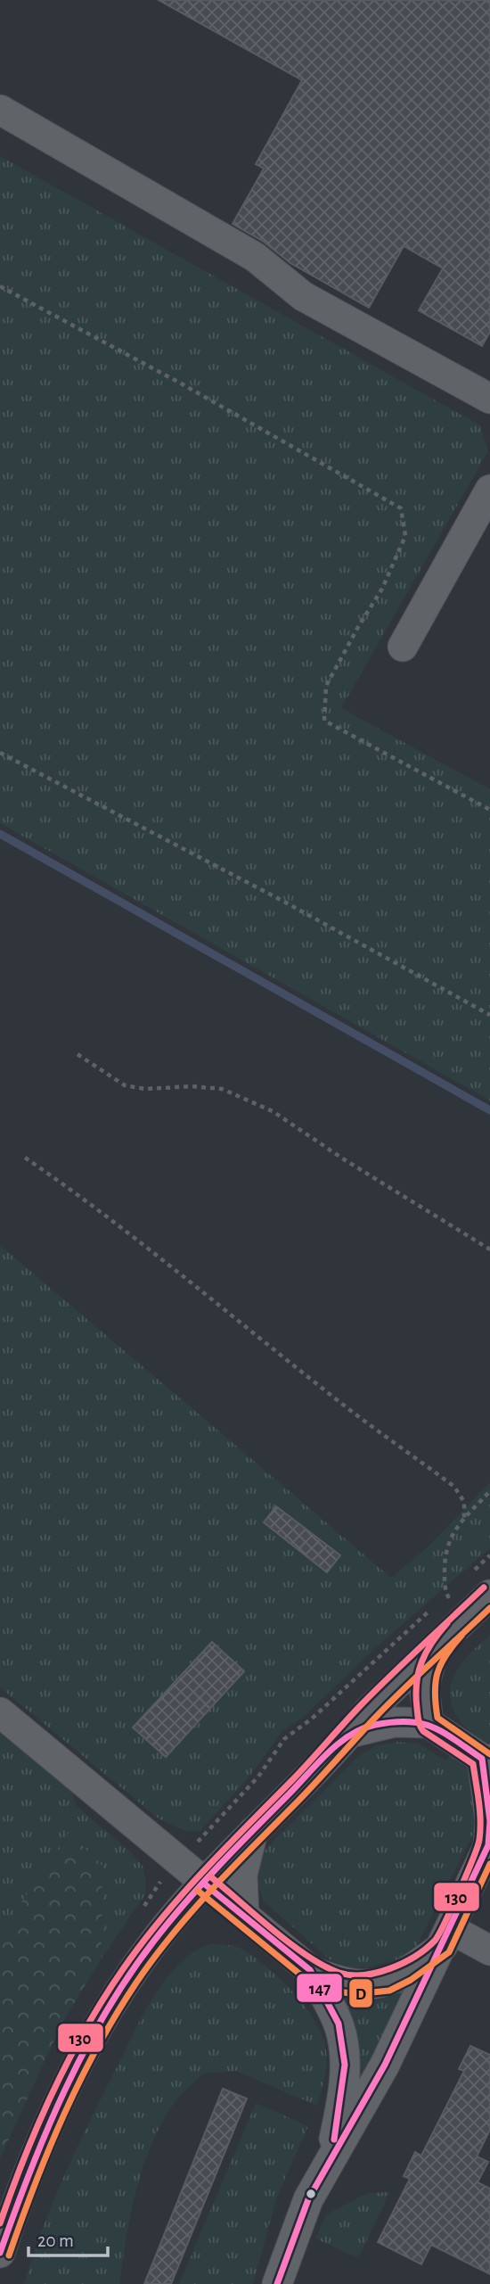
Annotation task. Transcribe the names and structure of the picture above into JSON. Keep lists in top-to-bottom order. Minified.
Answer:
{"lines":["transit line 130","transit line D","transit line 147"],"scale_bar":"20 m"}
